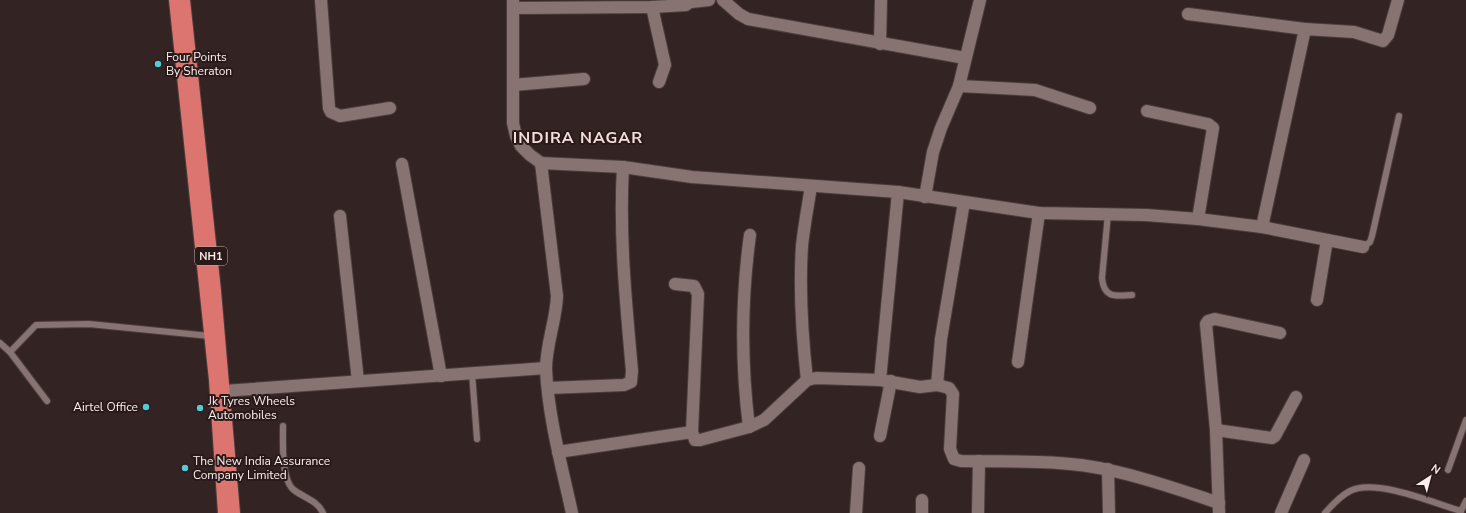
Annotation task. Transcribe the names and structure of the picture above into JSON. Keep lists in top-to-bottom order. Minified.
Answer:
{"streets":{"highway":["NH1"]},"districts":["INDIRA NAGAR"],"places":["Four Points By Sheraton","Airtel Office","Jk Tyres Wheels Automobiles","The New India Assurance Company Limited"],"north":"top right"}
